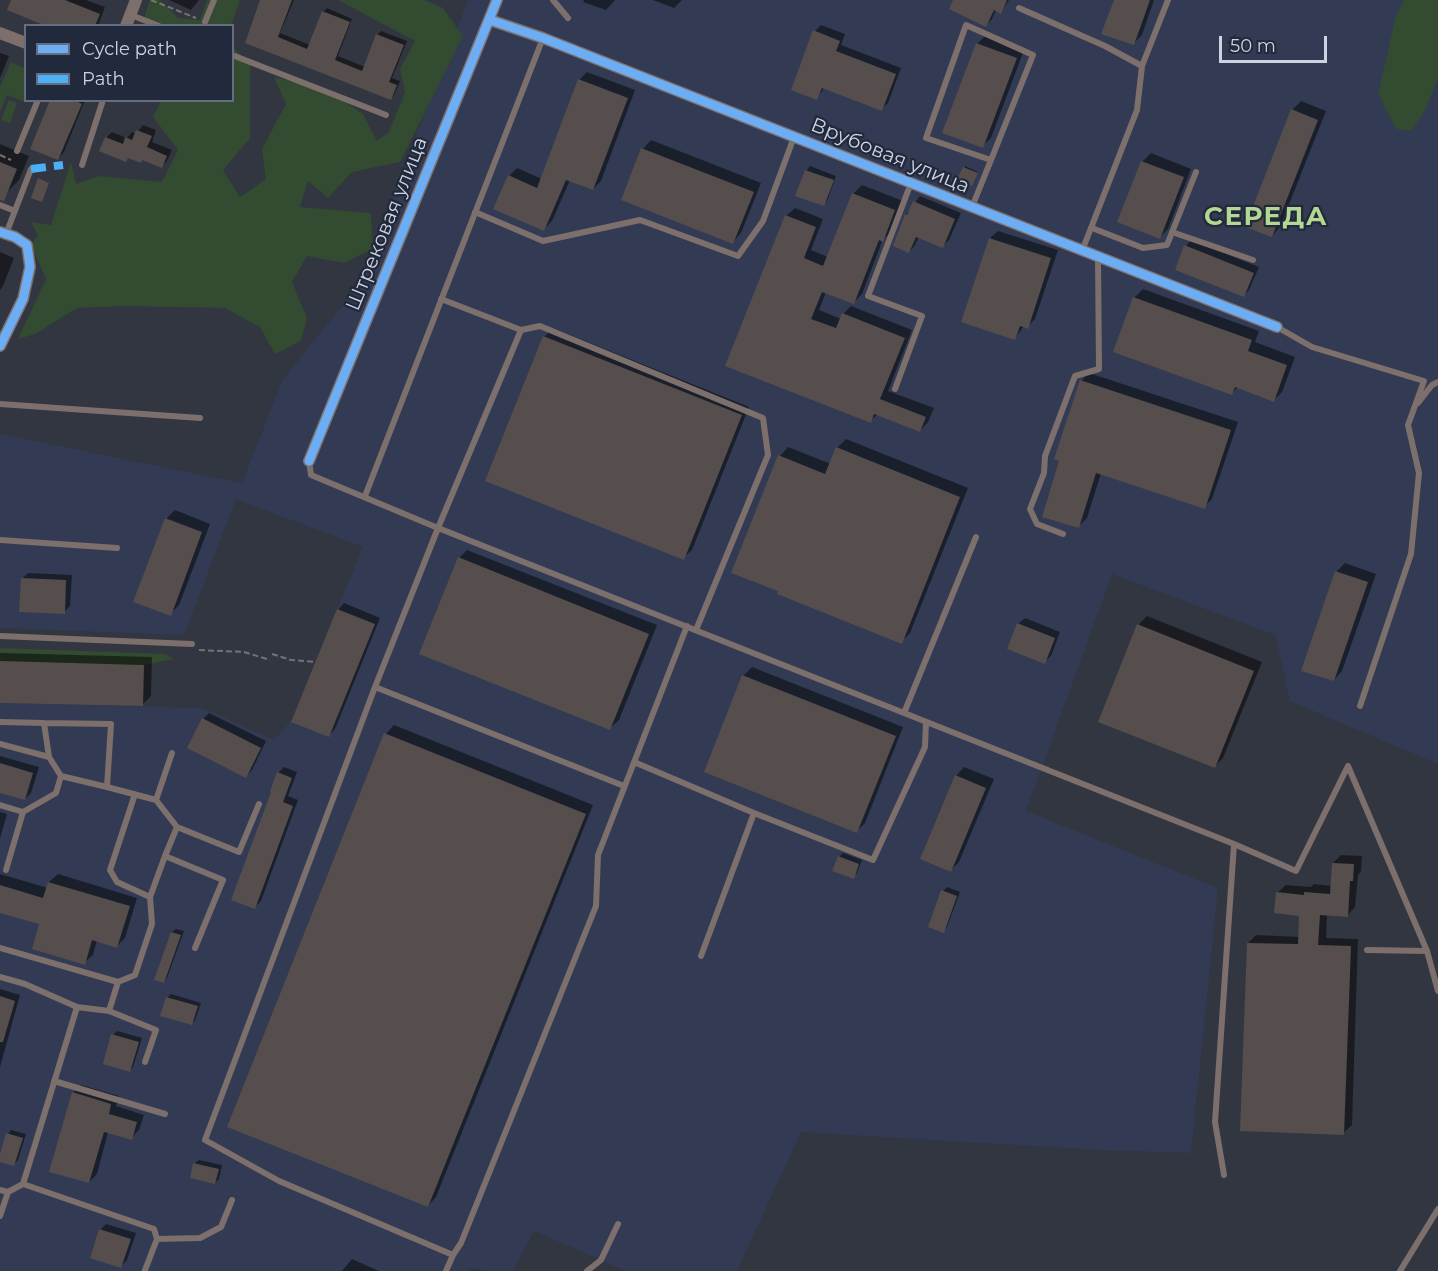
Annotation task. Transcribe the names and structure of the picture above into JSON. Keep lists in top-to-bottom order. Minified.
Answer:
{"streets":{"street":["Врубовая улица","Штрековая улица"]},"crossings":[["Врубовая улица","Штрековая улица"]],"districts":["СЕРЕДА"],"legend":["Cycle path","Path"],"scale_bar":"50 m"}
